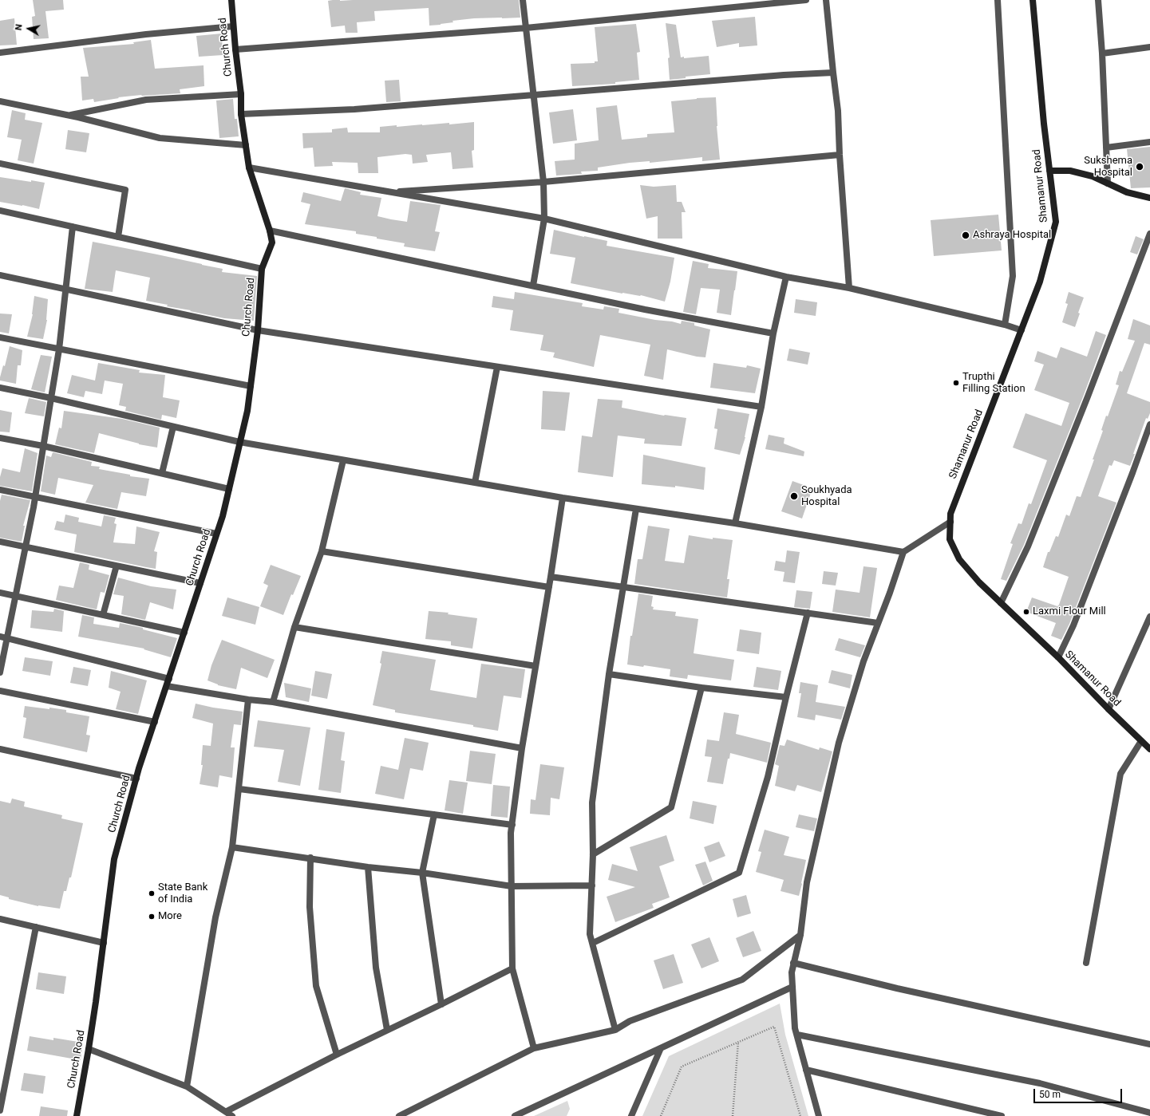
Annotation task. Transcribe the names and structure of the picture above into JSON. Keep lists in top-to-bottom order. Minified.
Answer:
{"streets":{"main road":["Church Road","Shamanur Road"]},"places":["Sukshema Hospital","Ashraya Hospital","Trupthi Filling Station","Soukhyada Hospital","Laxmi Flour Mill","State Bank of India","More"],"scale_bar":"50 m","north":"left"}
